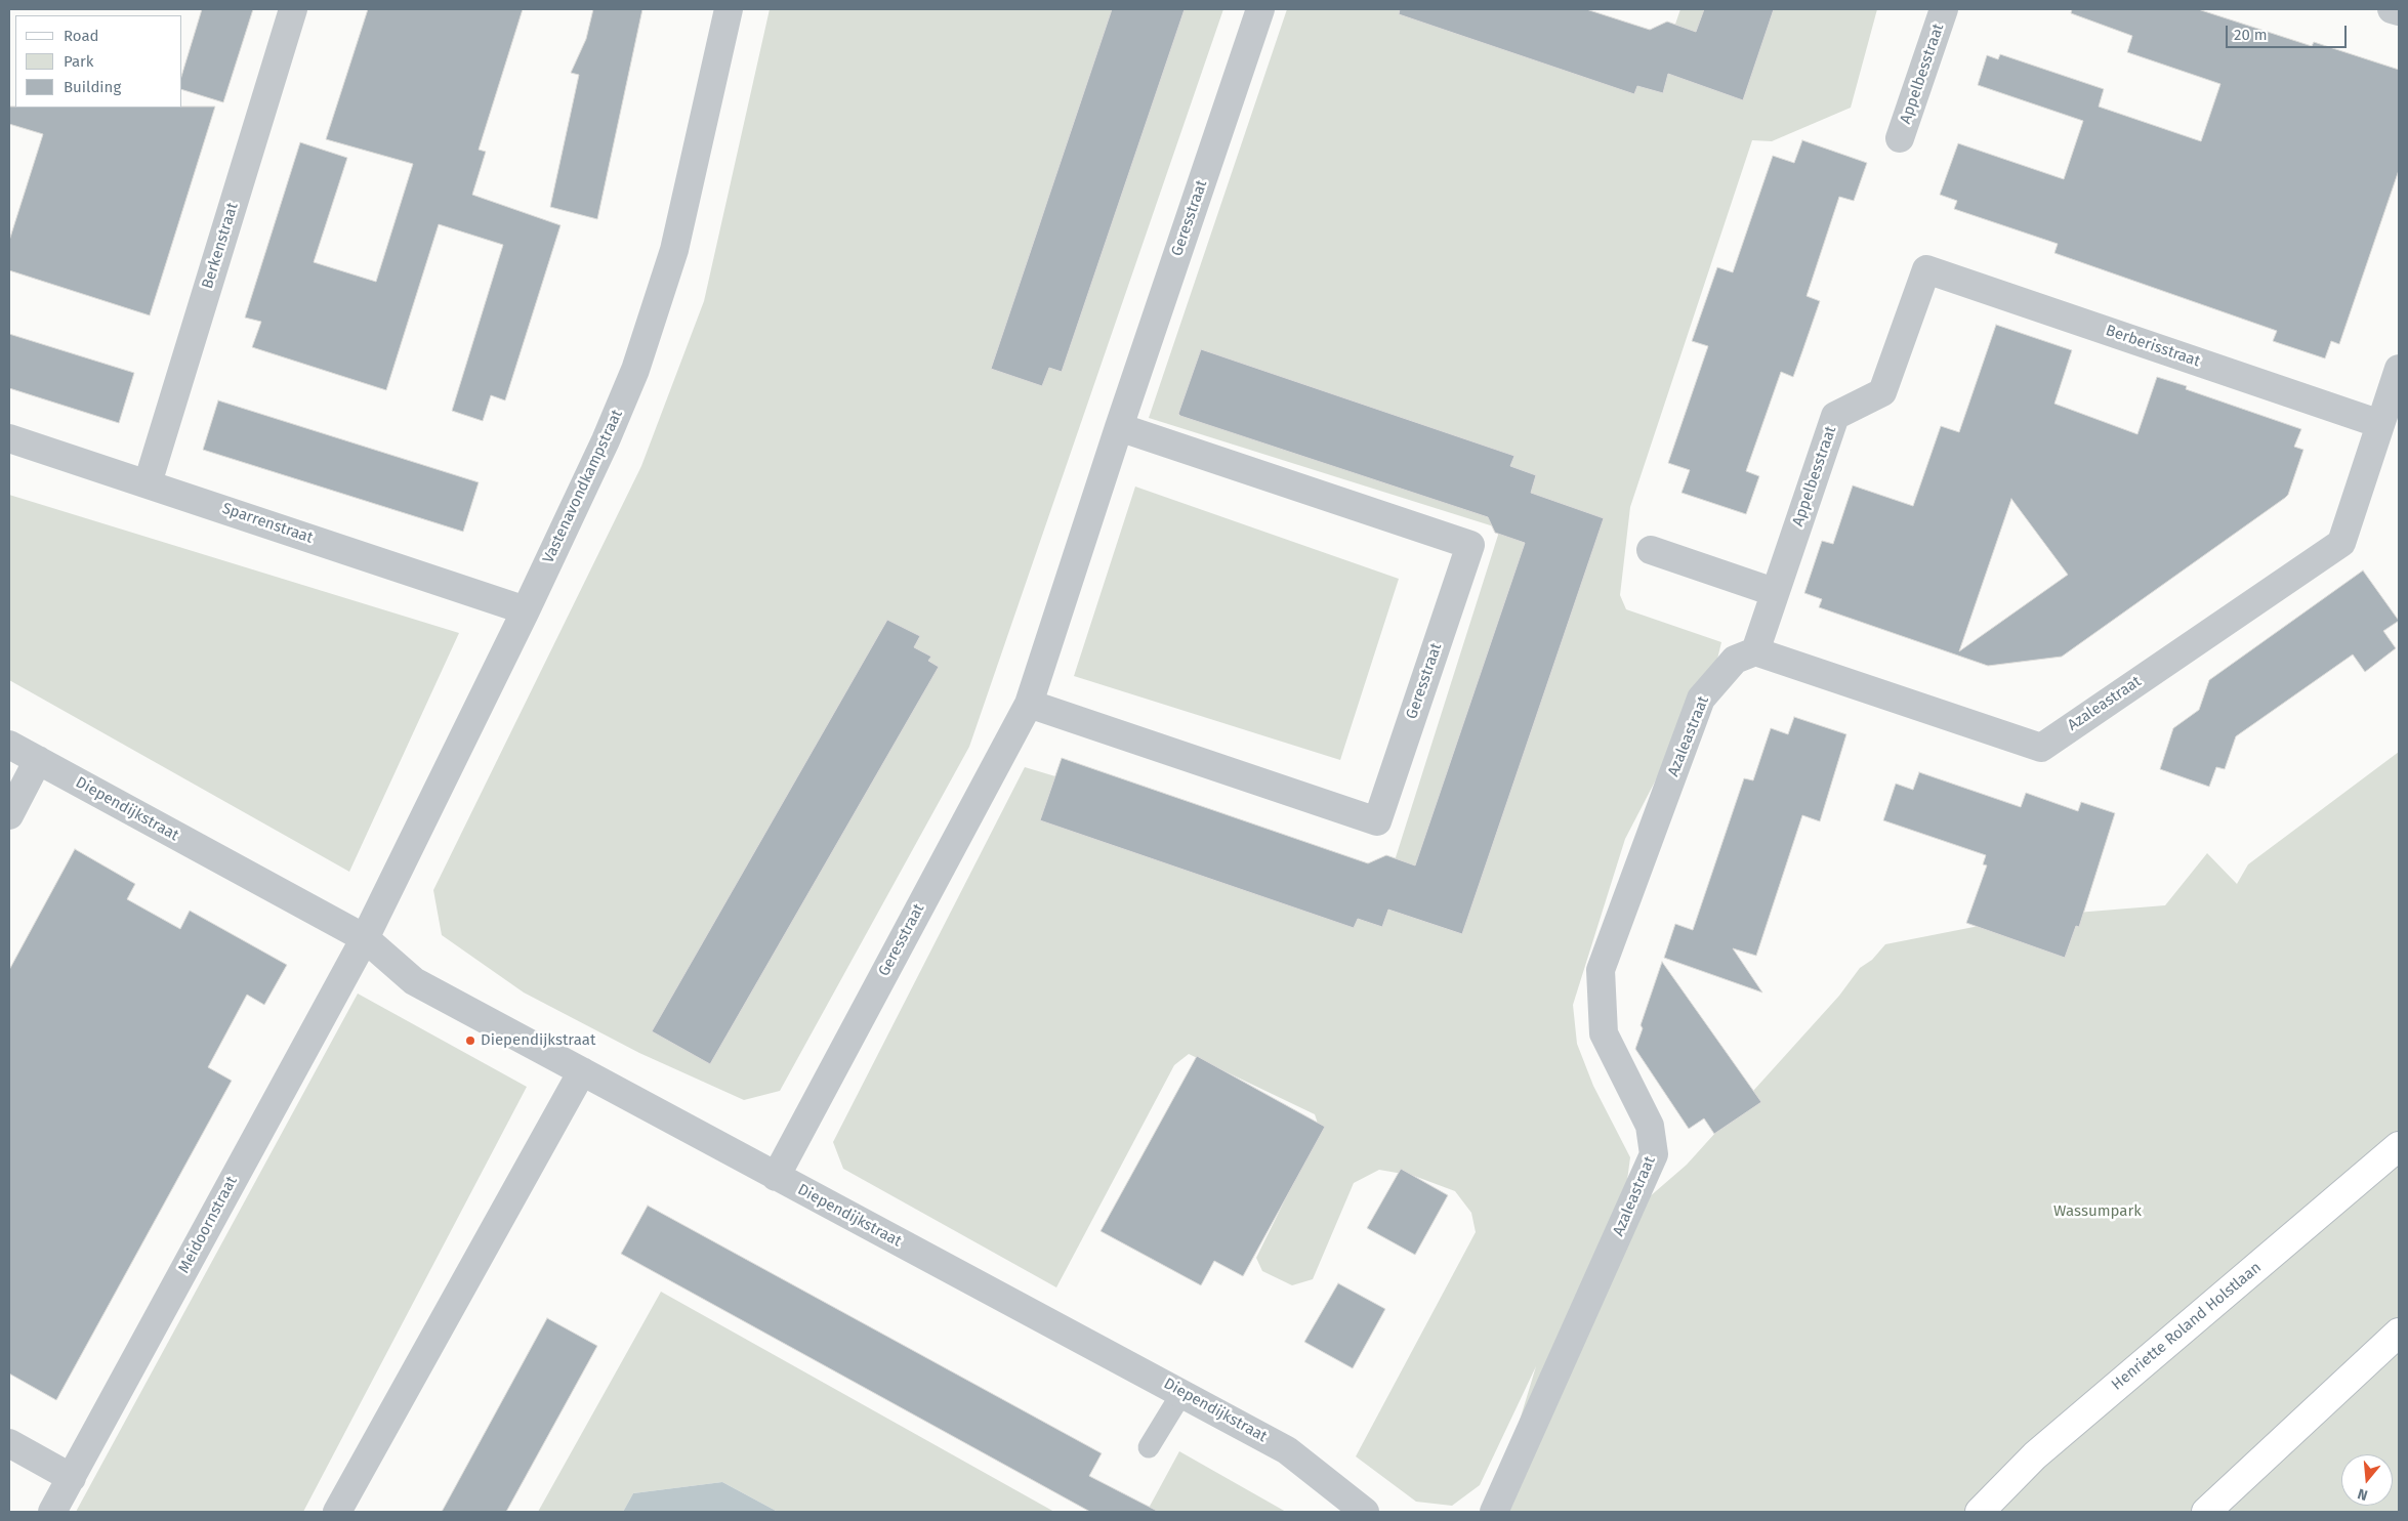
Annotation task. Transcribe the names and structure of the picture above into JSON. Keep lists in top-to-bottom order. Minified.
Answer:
{"streets":{"street":["Appelbesstraat","Geresstraat","Berkenstraat","Berberisstraat","Vastenavondkampstraat","Sparrenstraat","Azaleastraat","Diependijkstraat","Meidoornstraat","Henriette Roland Holstlaan"]},"crossings":[["Appelbesstraat","Berberisstraat"],["Appelbesstraat","Azaleastraat"],["Geresstraat","Diependijkstraat"],["Berkenstraat","Sparrenstraat"],["Berberisstraat","Azaleastraat"],["Vastenavondkampstraat","Sparrenstraat"],["Vastenavondkampstraat","Diependijkstraat"],["Vastenavondkampstraat","Meidoornstraat"],["Diependijkstraat","Meidoornstraat"]],"parks":["Wassumpark"],"places":["Diependijkstraat"],"legend":["Road","Park","Building"],"scale_bar":"20 m","north":"bottom"}
